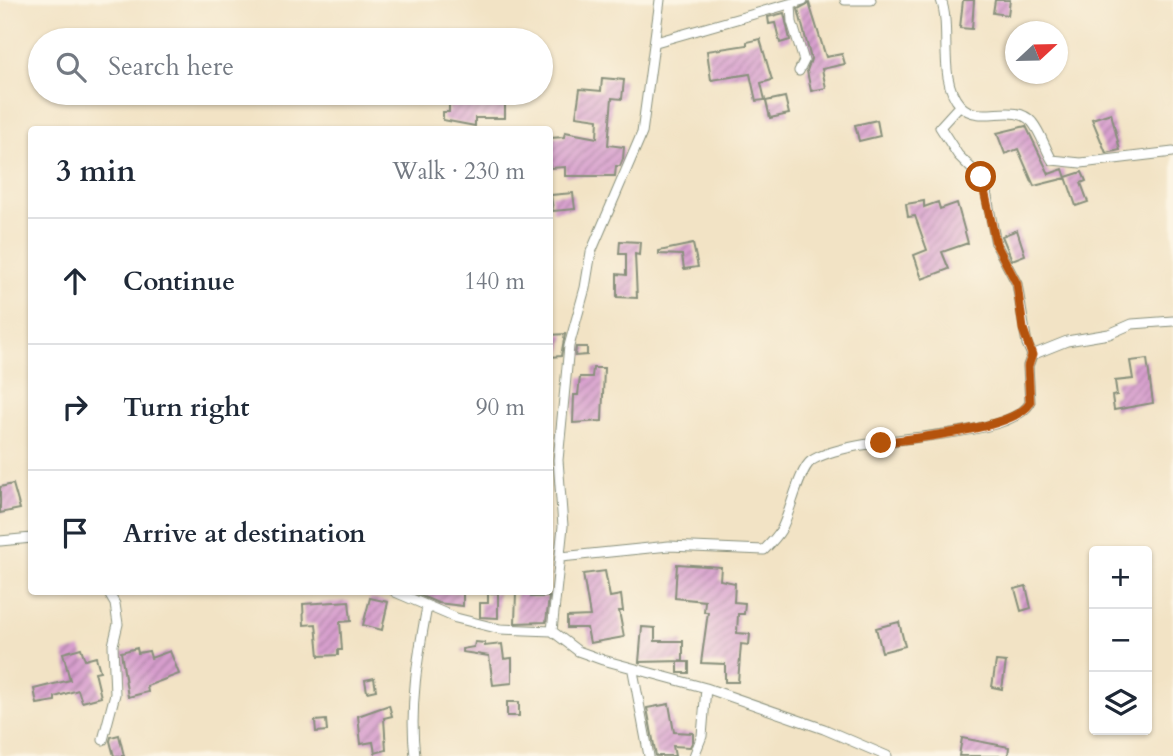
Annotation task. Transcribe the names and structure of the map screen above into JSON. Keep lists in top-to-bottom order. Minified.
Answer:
{"north":"right","page":{"search":"Search here","heading":["3 min","Walk · 230 m"],"list":[["Continue","140 m"],["Turn right","90 m"],"Arrive at destination"],"map_buttons":["+","−"]}}
